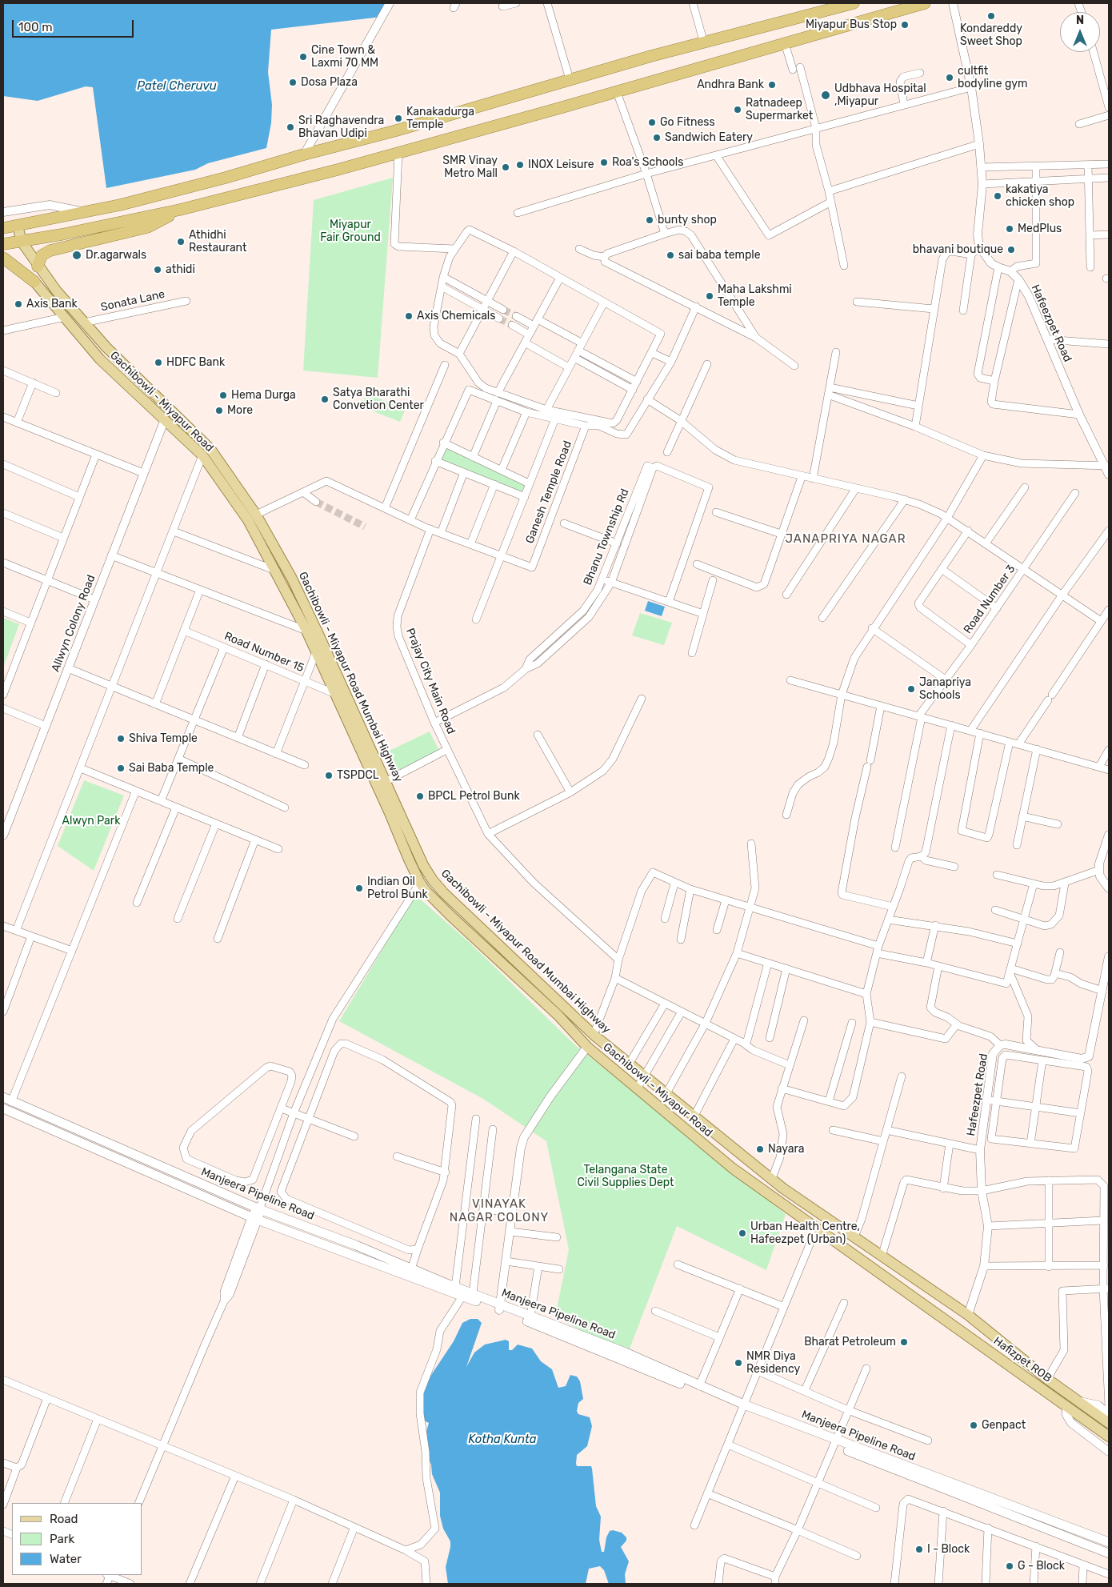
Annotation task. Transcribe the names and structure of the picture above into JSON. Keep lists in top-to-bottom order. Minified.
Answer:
{"streets":{"main road":["Gachibowli - Miyapur Road","Gachibowli - Miyapur Road Mumbai Highway","Manjeera Pipeline Road","Hafizpet ROB"],"street":["Sonata Lane","Hafeezpet Road","Ganesh Temple Road","Bhanu Township Rd","Road Number 3","Allwyn Colony Road","Road Number 15","Prajay City Main Road"]},"crossings":[["Sonata Lane","Gachibowli - Miyapur Road Mumbai Highway"],["Hafeezpet Road","Gachibowli - Miyapur Road Mumbai Highway"],["Gachibowli - Miyapur Road","Allwyn Colony Road"],["Gachibowli - Miyapur Road","Road Number 15"],["Gachibowli - Miyapur Road","Hafizpet ROB"],["Bhanu Township Rd","Prajay City Main Road"]],"districts":["JANAPRIYA NAGAR","VINAYAK NAGAR COLONY"],"water":["Patel Cheruvu","Kotha Kunta"],"parks":["Miyapur Fair Ground","Alwyn Park","Telangana State Civil Supplies Dept"],"places":["Kondareddy Sweet Shop","Miyapur Bus Stop","Cine Town & Laxmi 70 MM","cultfit bodyline gym","Dosa Plaza","Andhra Bank","Udbhava Hospital ,Miyapur","Ratnadeep Supermarket","Kanakadurga Temple","Go Fitness","Sri Raghavendra Bhavan Udipi","Sandwich Eatery","Roa's Schools","INOX Leisure","SMR Vinay Metro Mall","kakatiya chicken shop","bunty shop","MedPlus","Athidhi Restaurant","bhavani boutique","Dr.agarwals","sai baba temple","athidi","Maha Lakshmi Temple","Axis Bank","Axis Chemicals","HDFC Bank","Hema Durga","Satya Bharathi Convetion Center","More","Janapriya Schools","Shiva Temple","Sai Baba Temple","TSPDCL","BPCL Petrol Bunk","Indian Oil Petrol Bunk","Nayara","Urban Health Centre, Hafeezpet (Urban)","Bharat Petroleum","NMR Diya Residency","Genpact","I - Block","G - Block"],"legend":["Road","Park","Water"],"scale_bar":"100 m","north":"top"}
